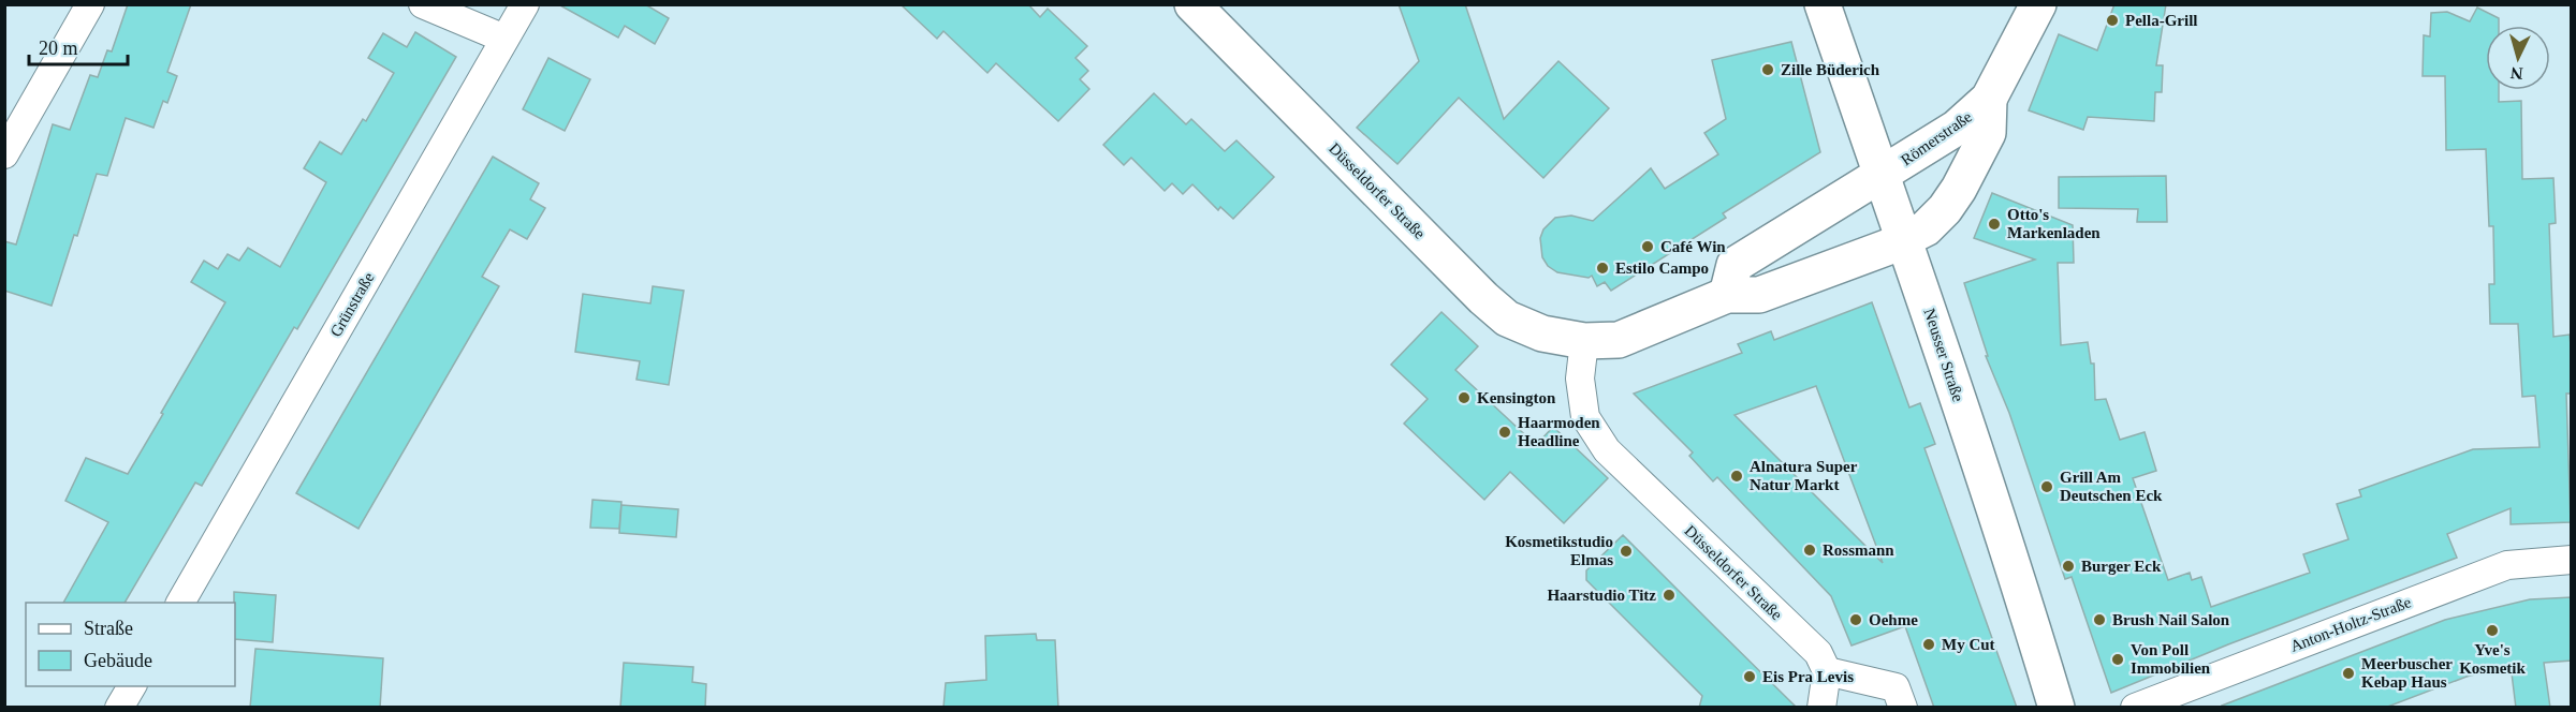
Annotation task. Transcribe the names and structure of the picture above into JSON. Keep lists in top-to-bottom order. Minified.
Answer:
{"streets":{"main road":["Römerstraße","Düsseldorfer Straße","Neusser Straße"],"street":["Grünstraße","Anton-Holtz-Straße"]},"crossings":[["Römerstraße","Düsseldorfer Straße"],["Römerstraße","Neusser Straße"],["Düsseldorfer Straße","Neusser Straße"]],"places":["Pella-Grill","Zille Büderich","Otto's Markenladen","Café Win","Estilo Campo","Kensington","Haarmoden Headline","Alnatura Super Natur Markt","Grill Am Deutschen Eck","Rossmann","Kosmetikstudio Elmas","Burger Eck","Haarstudio Titz","Oehme","Brush Nail Salon","Yve's Kosmetik","My Cut","Von Poll Immobilien","Meerbuscher Kebap Haus","Eis Pra Levis"],"legend":["Straße","Gebäude"],"scale_bar":"20 m","north":"bottom"}
